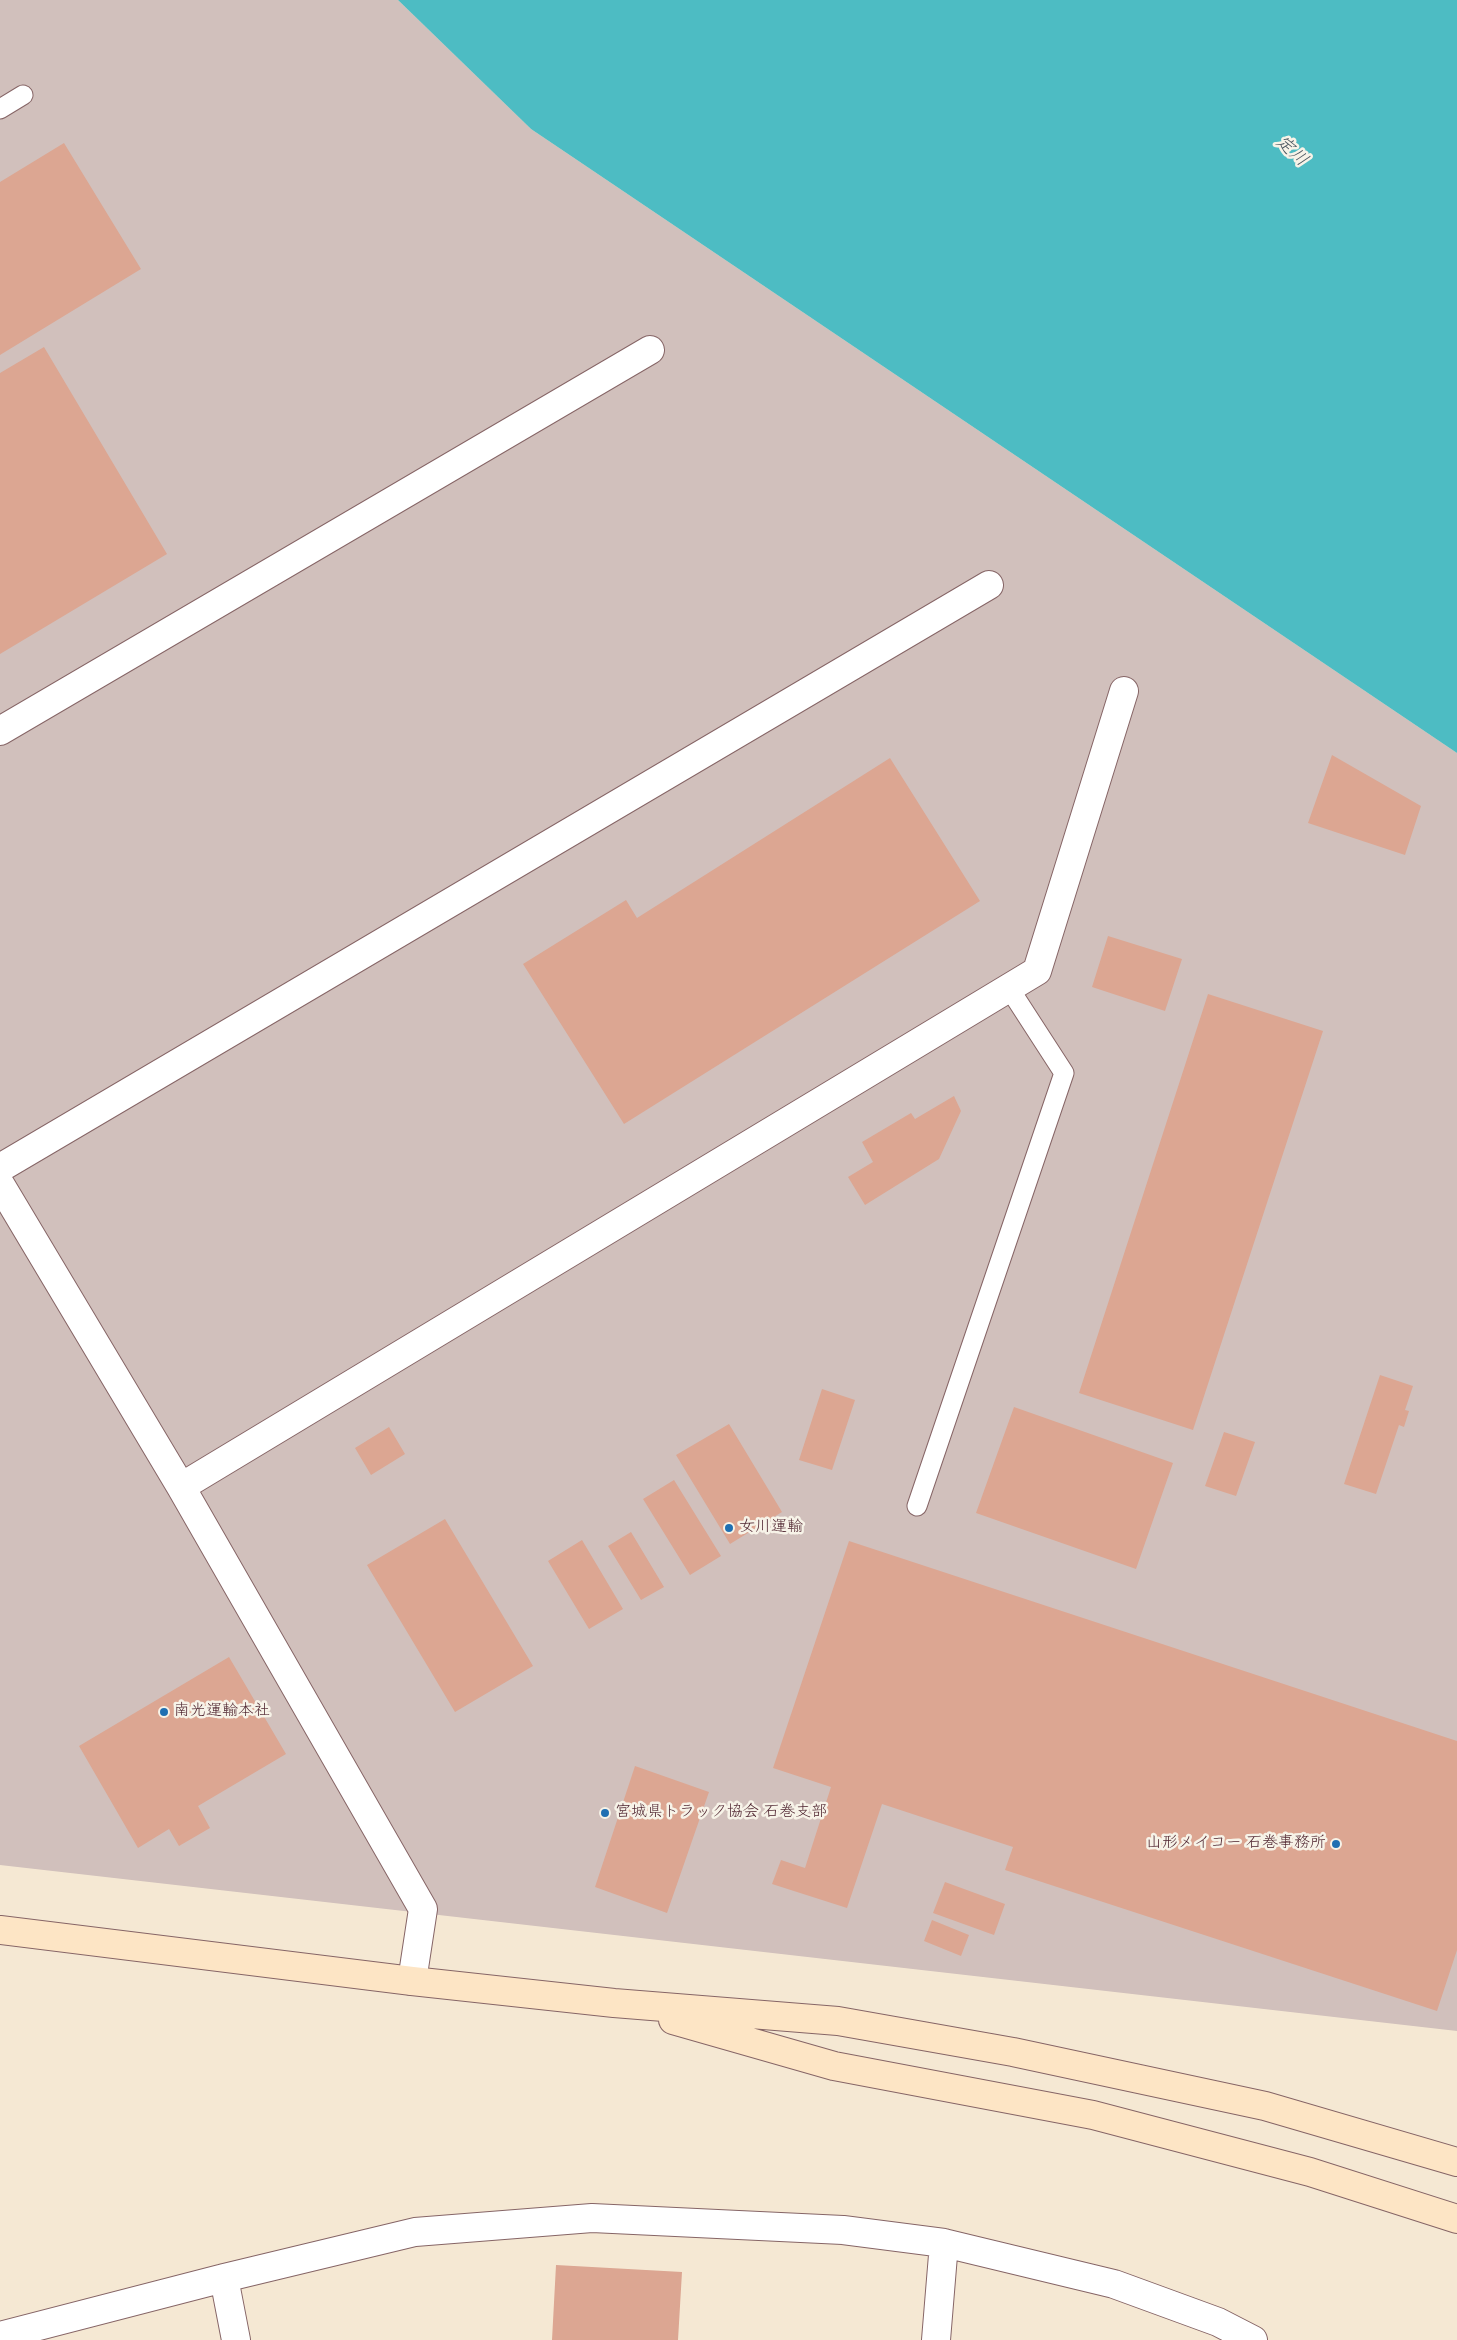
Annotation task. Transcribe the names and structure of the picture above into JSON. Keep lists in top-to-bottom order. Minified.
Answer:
{"water":["定川"],"places":["女川運輸","南光運輸本社","宮城県トラック協会 石巻支部","山形メイコー 石巻事務所"]}
